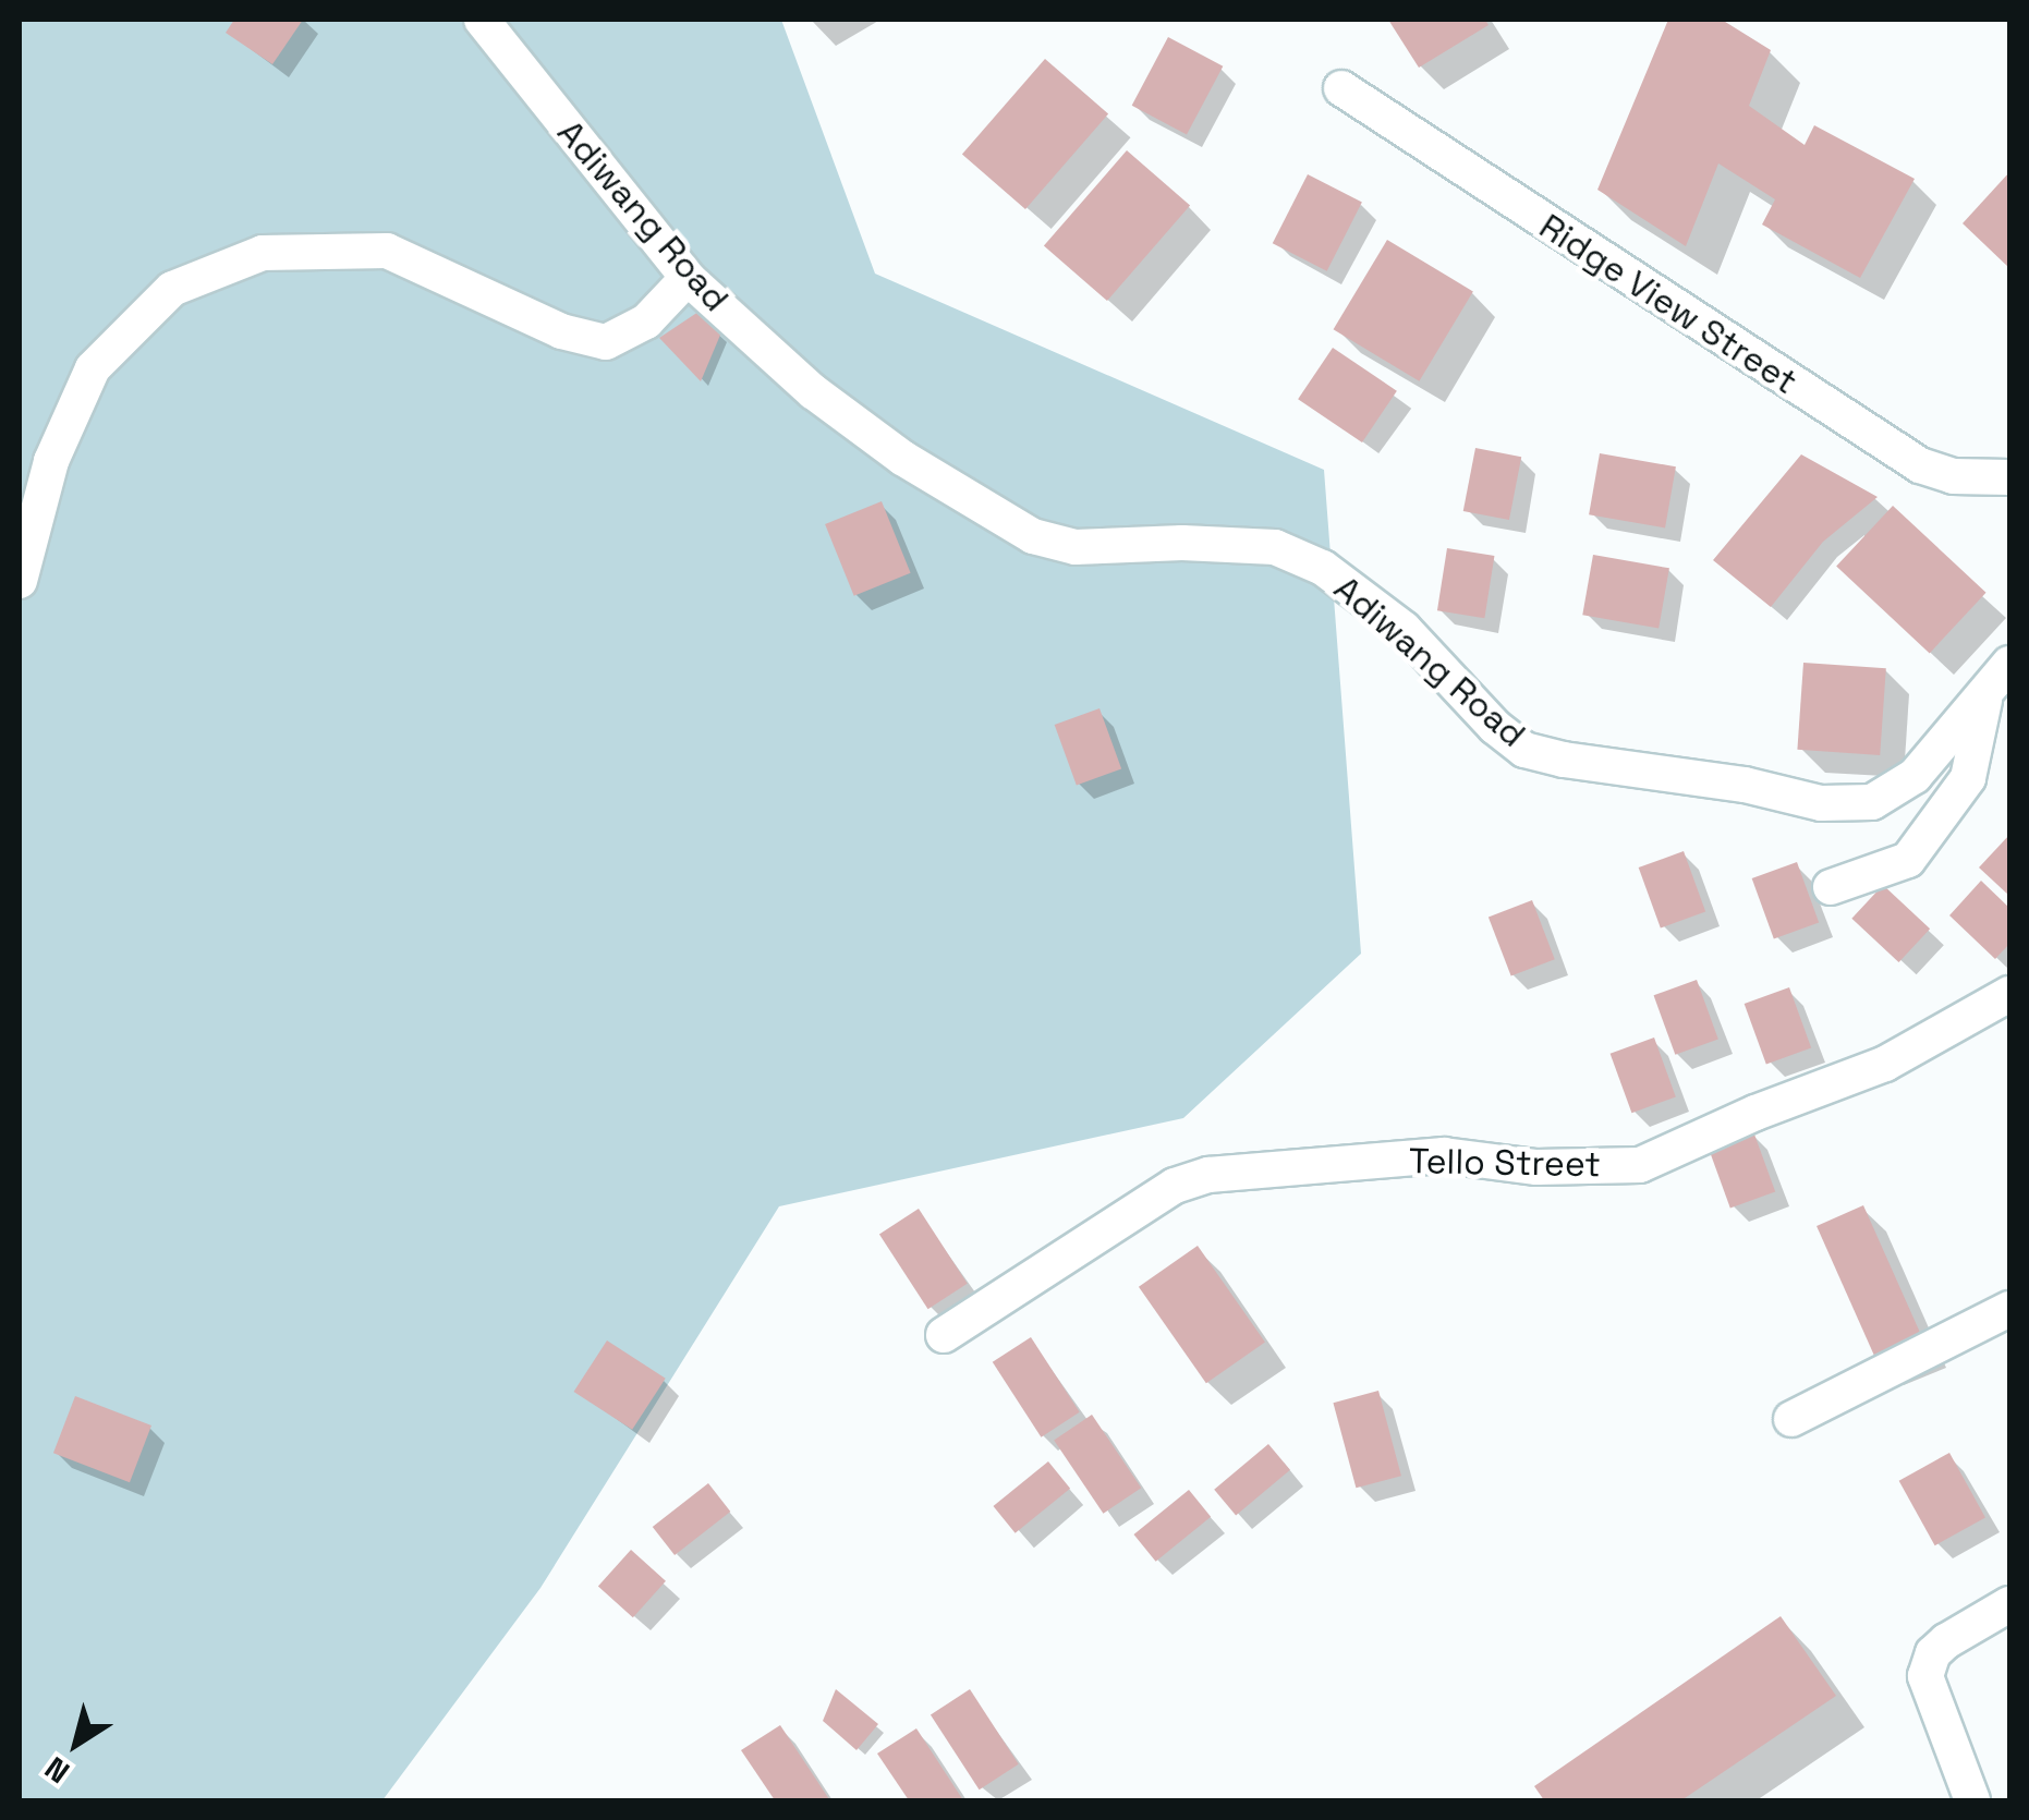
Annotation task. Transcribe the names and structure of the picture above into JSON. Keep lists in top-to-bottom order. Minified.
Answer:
{"streets":{"street":["Adiwang Road","Ridge View Street","Tello Street"]},"north":"bottom left"}
